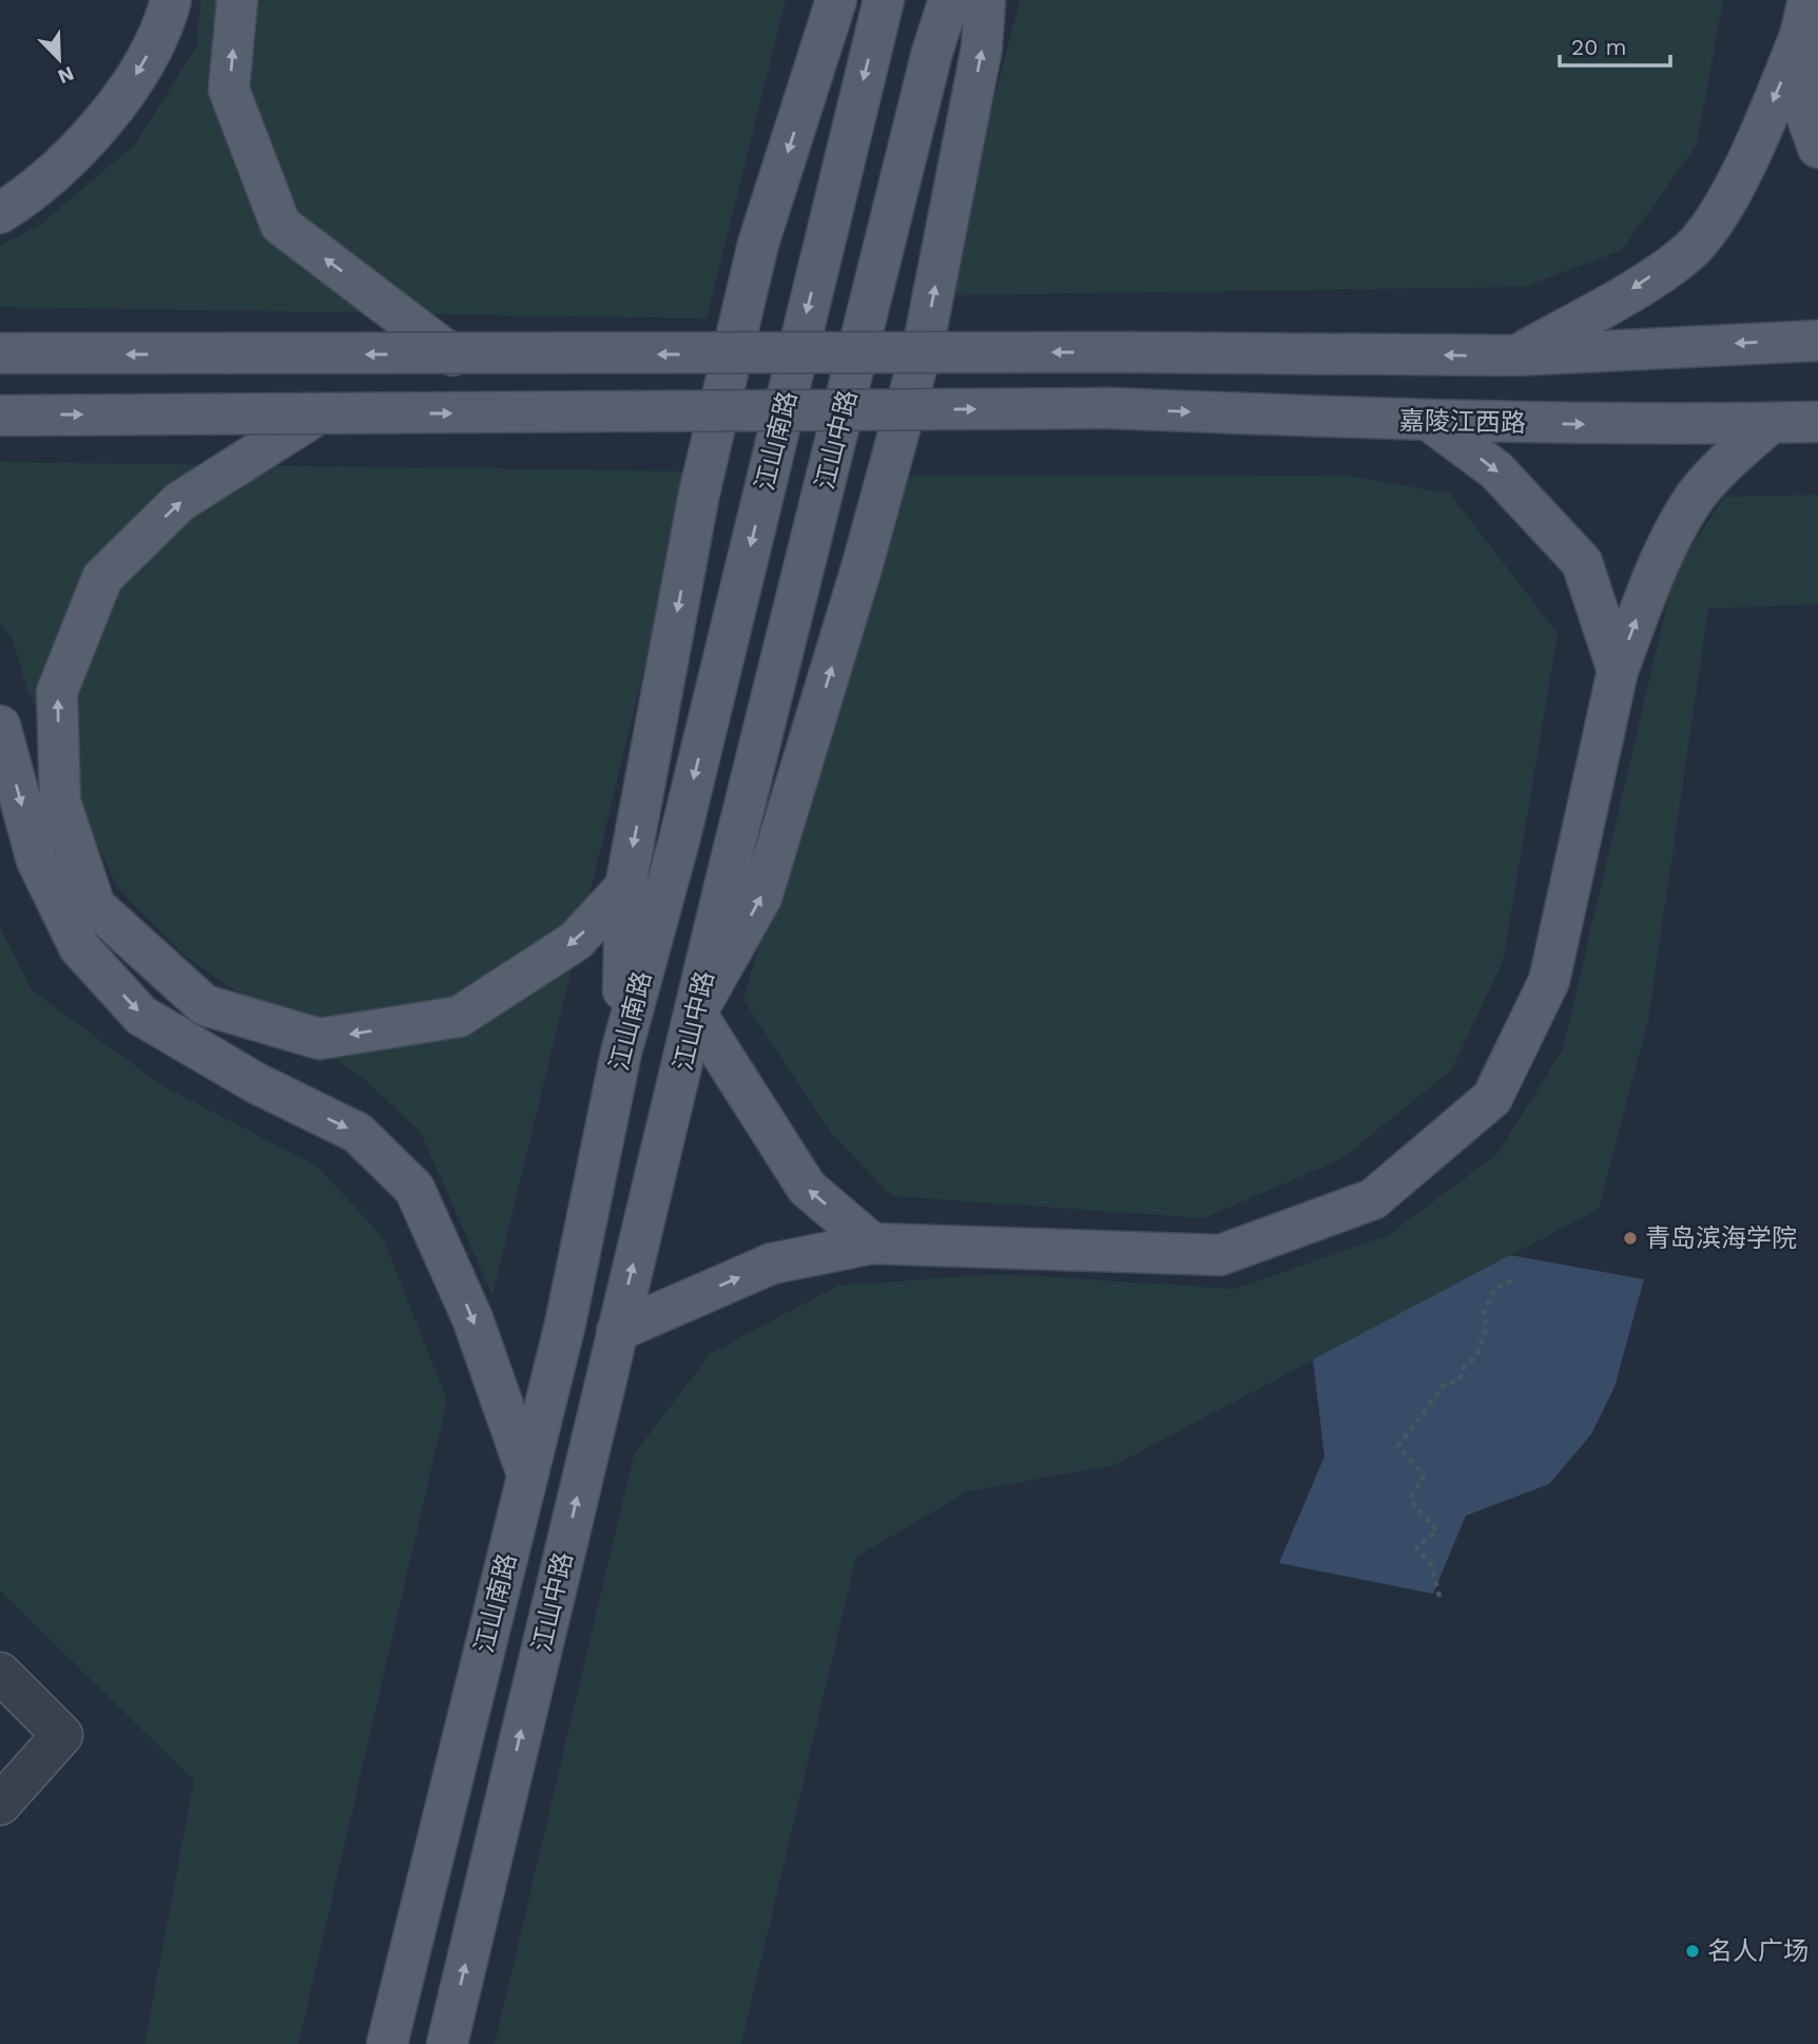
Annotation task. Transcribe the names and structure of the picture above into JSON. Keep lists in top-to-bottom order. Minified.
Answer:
{"streets":{"main road":["嘉陵江西路","江山中路","江山南路"]},"one_way":["江山中路"],"places":["青岛滨海学院","名人广场"],"scale_bar":"20 m","north":"bottom right"}
